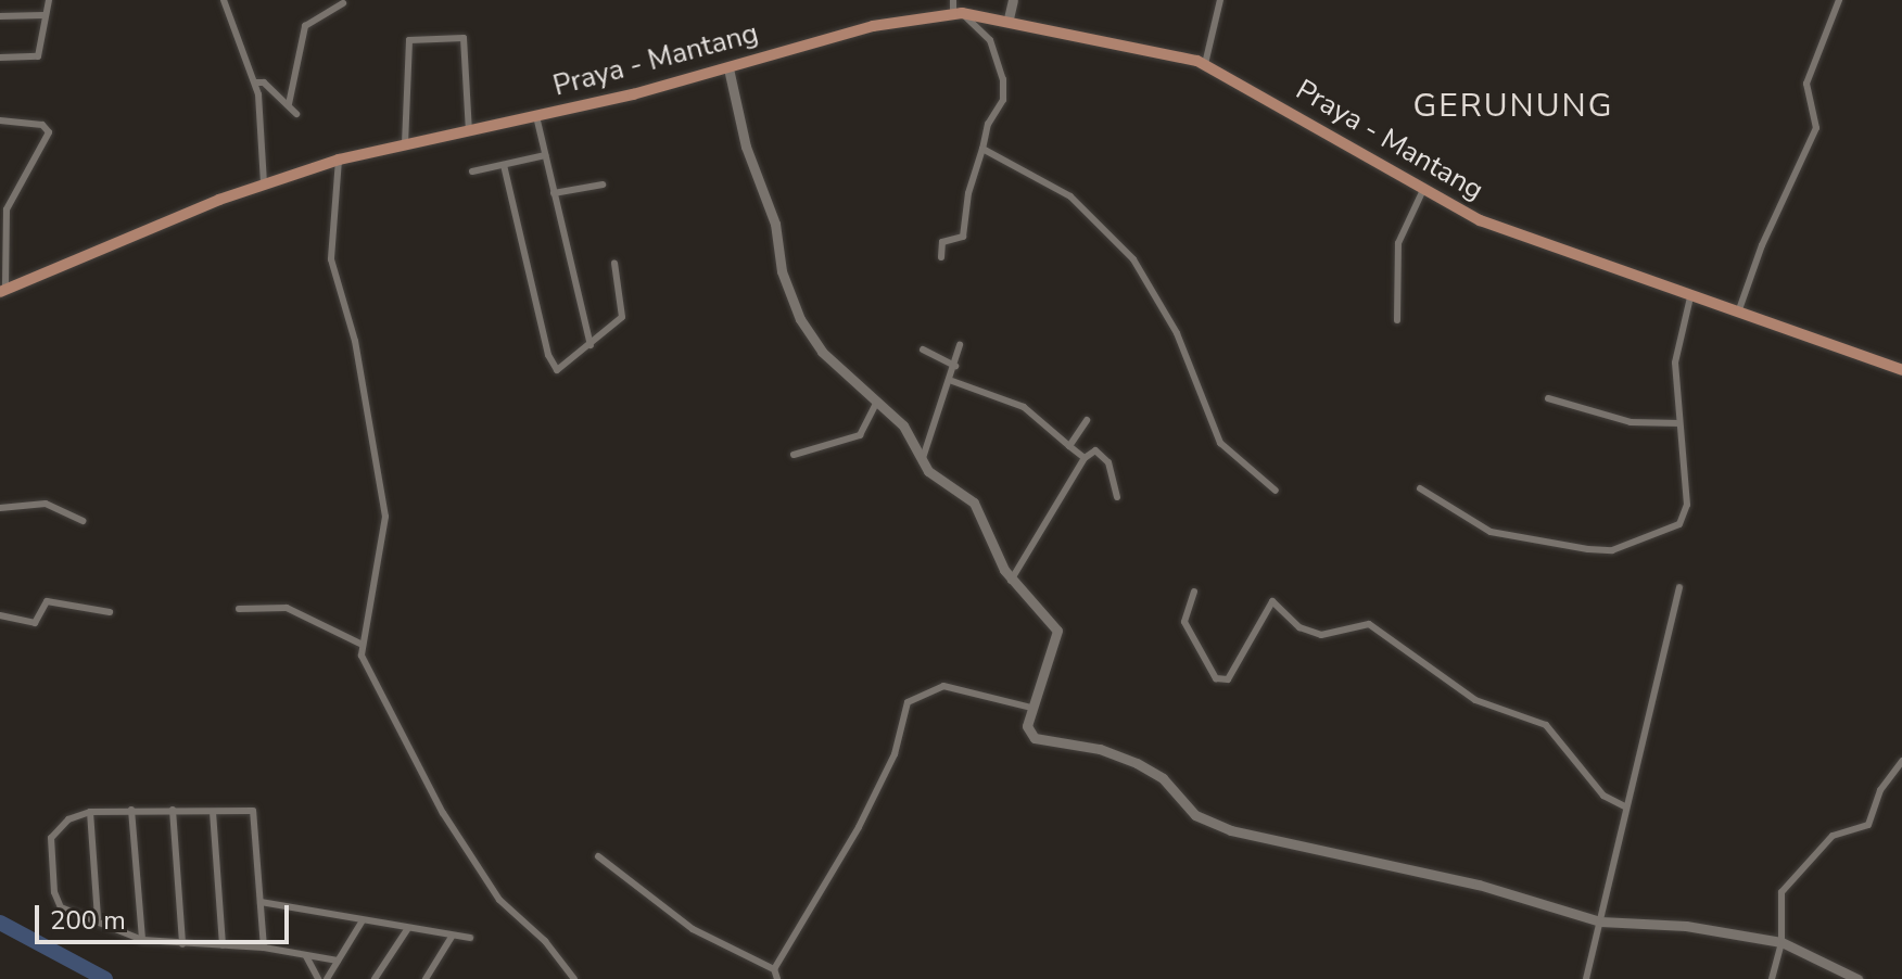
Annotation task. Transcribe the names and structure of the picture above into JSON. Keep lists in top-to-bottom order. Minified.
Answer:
{"streets":{"main road":["Praya - Mantang"]},"districts":["GERUNUNG"],"scale_bar":"200 m"}
